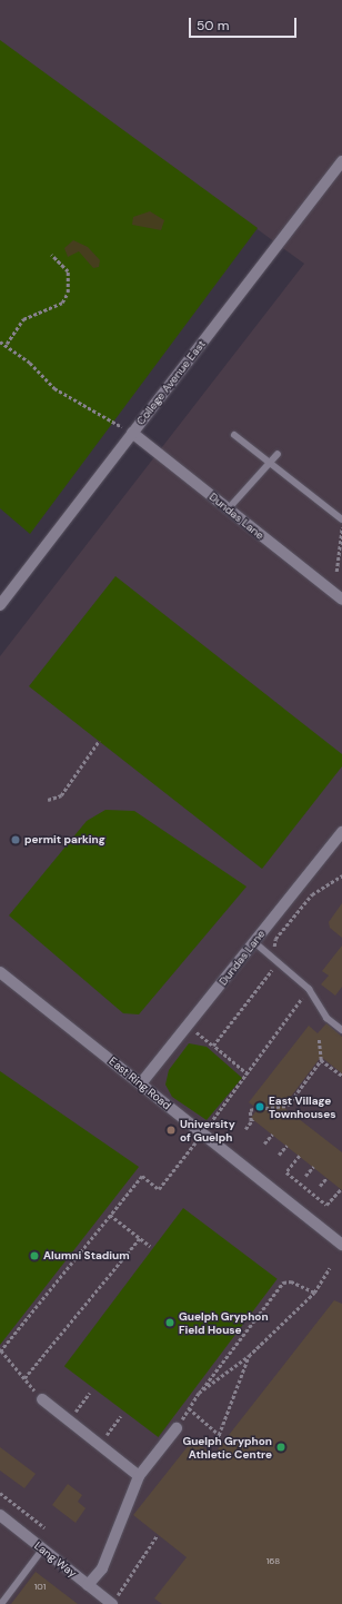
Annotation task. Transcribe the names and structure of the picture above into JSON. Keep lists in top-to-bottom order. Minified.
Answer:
{"streets":{"street":["College Avenue East","Dundas Lane","East Ring Road","Lang Way"]},"crossings":[["College Avenue East","Dundas Lane"],["Dundas Lane","East Ring Road"]],"places":["permit parking","East Village Townhouses","University of Guelph","Alumni Stadium","Guelph Gryphon Field House","Guelph Gryphon Athletic Centre"],"house_numbers":["168","101"],"scale_bar":"50 m"}
